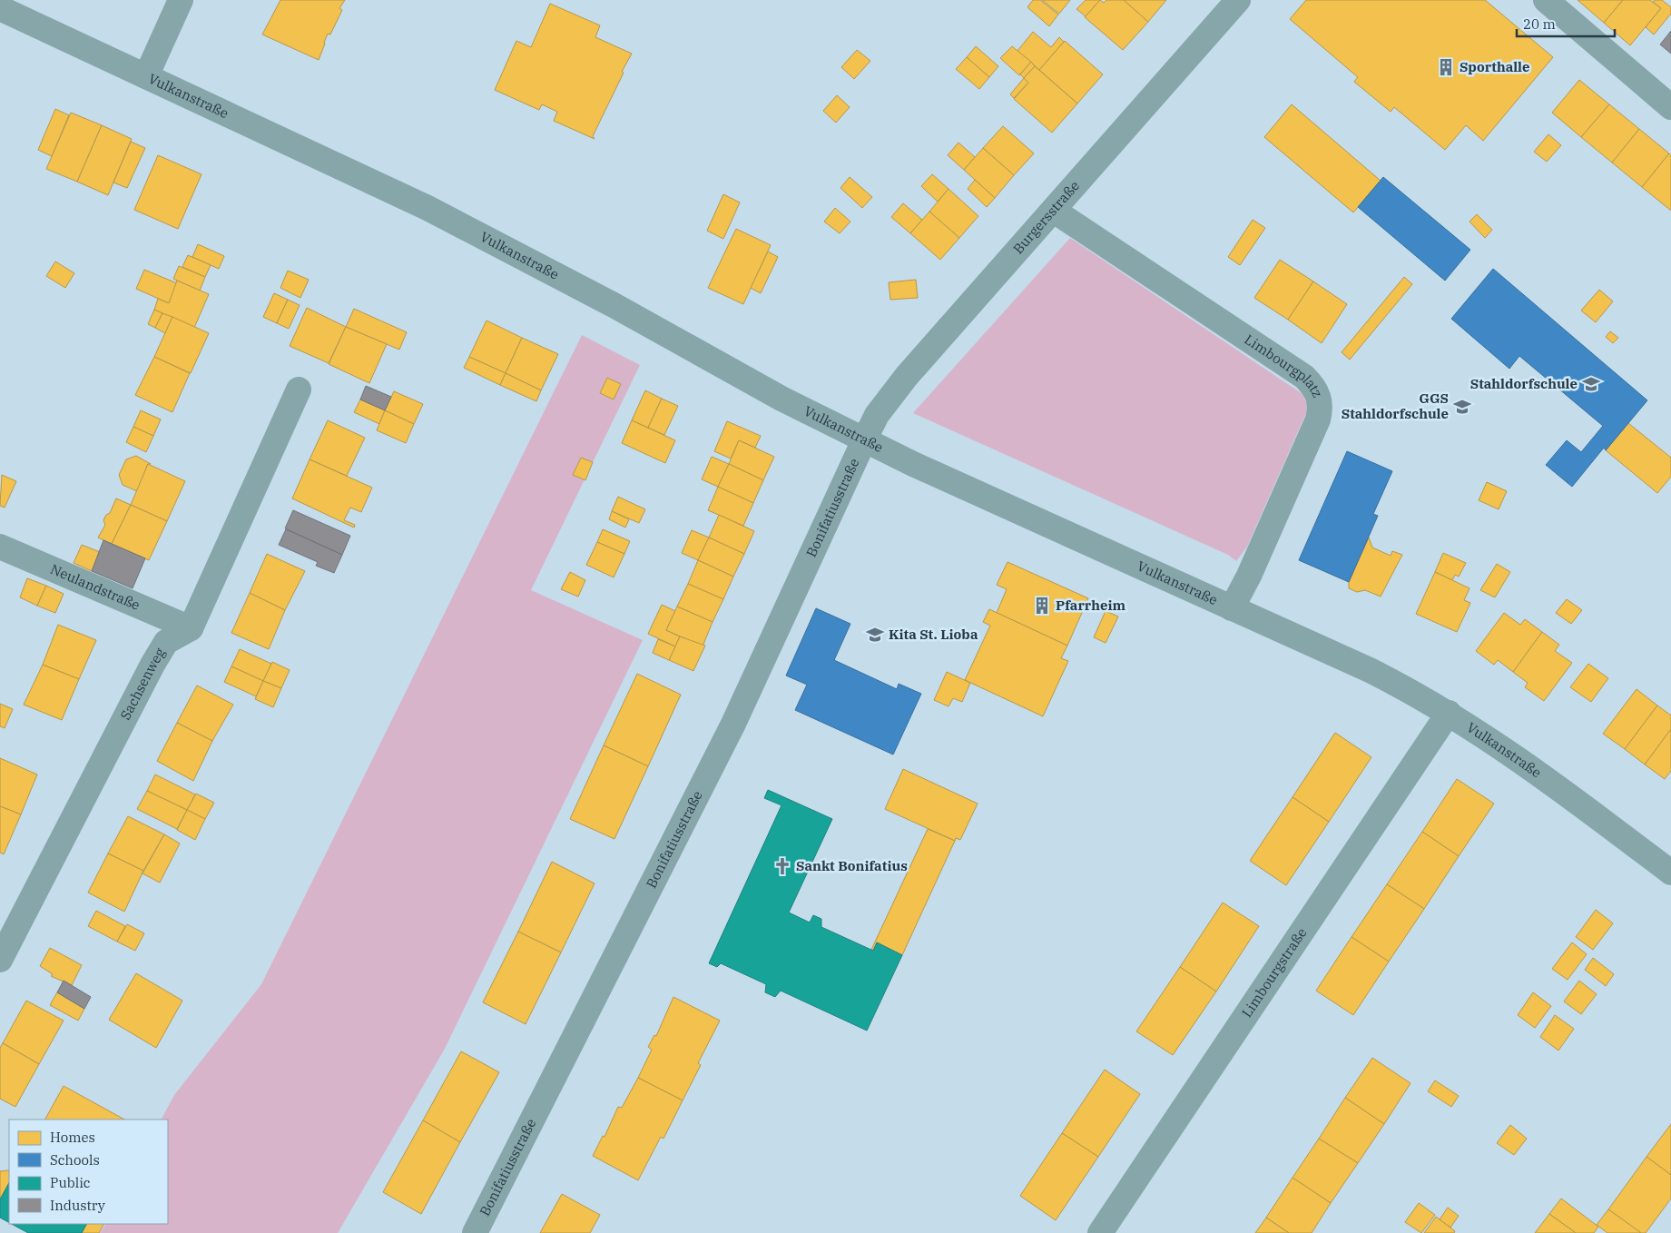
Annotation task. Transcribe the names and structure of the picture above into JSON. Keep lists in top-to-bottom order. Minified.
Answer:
{"streets":{"street":["Vulkanstraße","Burgersstraße","Limbourgplatz","Bonifatiusstraße","Neulandstraße","Sachsenweg","Limbourgstraße"]},"crossings":[["Vulkanstraße","Burgersstraße"],["Vulkanstraße","Limbourgplatz"],["Vulkanstraße","Bonifatiusstraße"],["Vulkanstraße","Limbourgstraße"],["Burgersstraße","Limbourgplatz"],["Burgersstraße","Bonifatiusstraße"],["Neulandstraße","Sachsenweg"]],"places":{"building":["Sporthalle","Pfarrheim"],"school or university":["Stahldorfschule","GGS Stahldorfschule","Kita St. Lioba"],"church":["Sankt Bonifatius"]},"legend":["Homes","Schools","Public","Industry"],"scale_bar":"20 m"}
